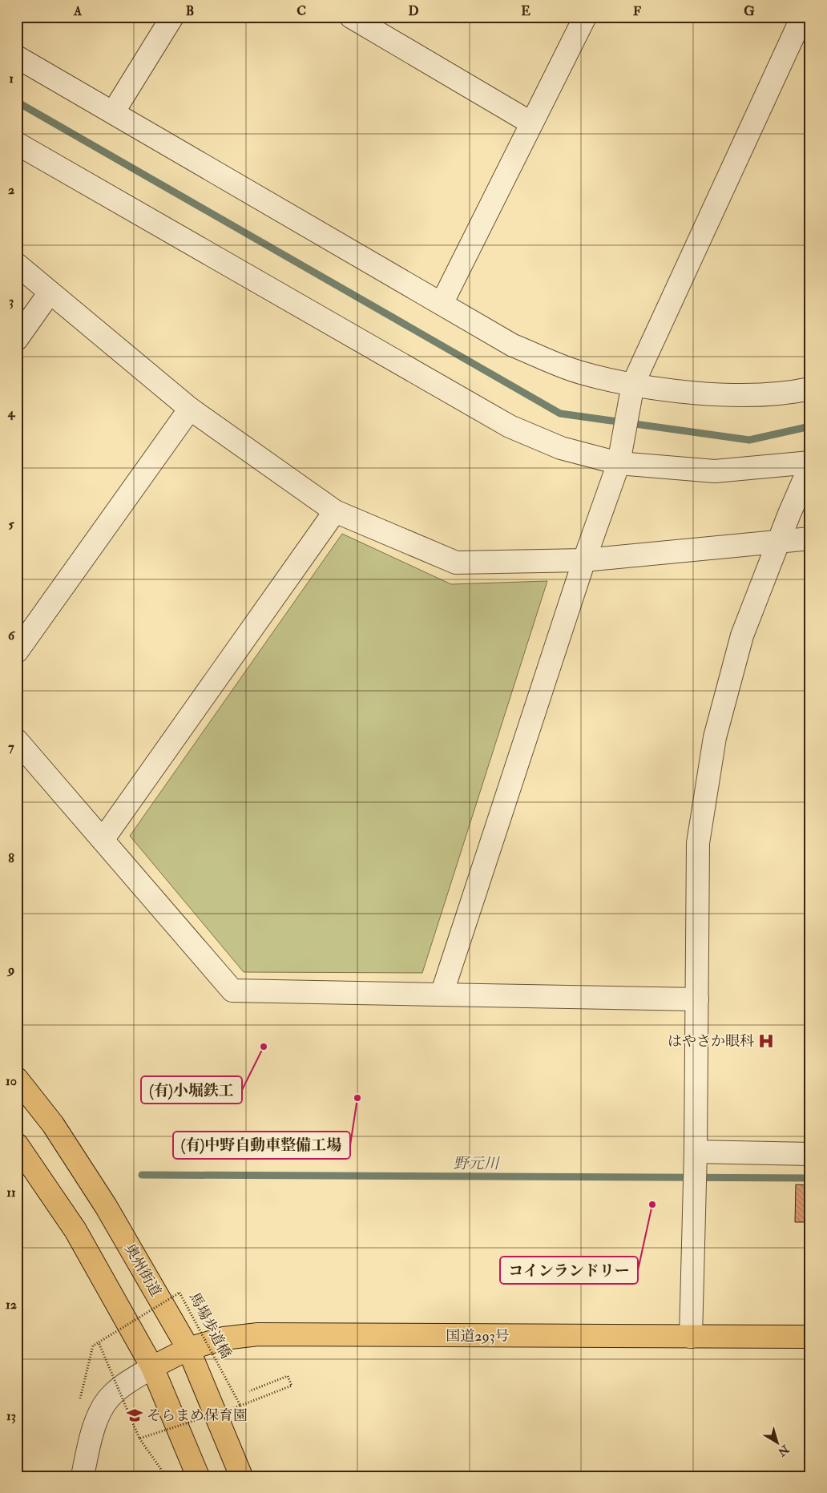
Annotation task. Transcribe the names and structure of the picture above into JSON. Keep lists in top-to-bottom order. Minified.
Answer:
{"streets":{"highway":["奥州街道","国道293号"],"path":["馬場歩道橋"]},"crossings":[["奥州街道","国道293号"]],"water":["野元川"],"places":{"hospital":["はやさか眼科"],"other":["(有)小堀鉄工","(有)中野自動車整備工場","コインランドリー"],"school or university":["そらまめ保育園"]},"north":"bottom right","grid":{"columns":["A","B","C","D","E","F","G"],"rows":["1","2","3","4","5","6","7","8","9","10","11","12","13"]}}
